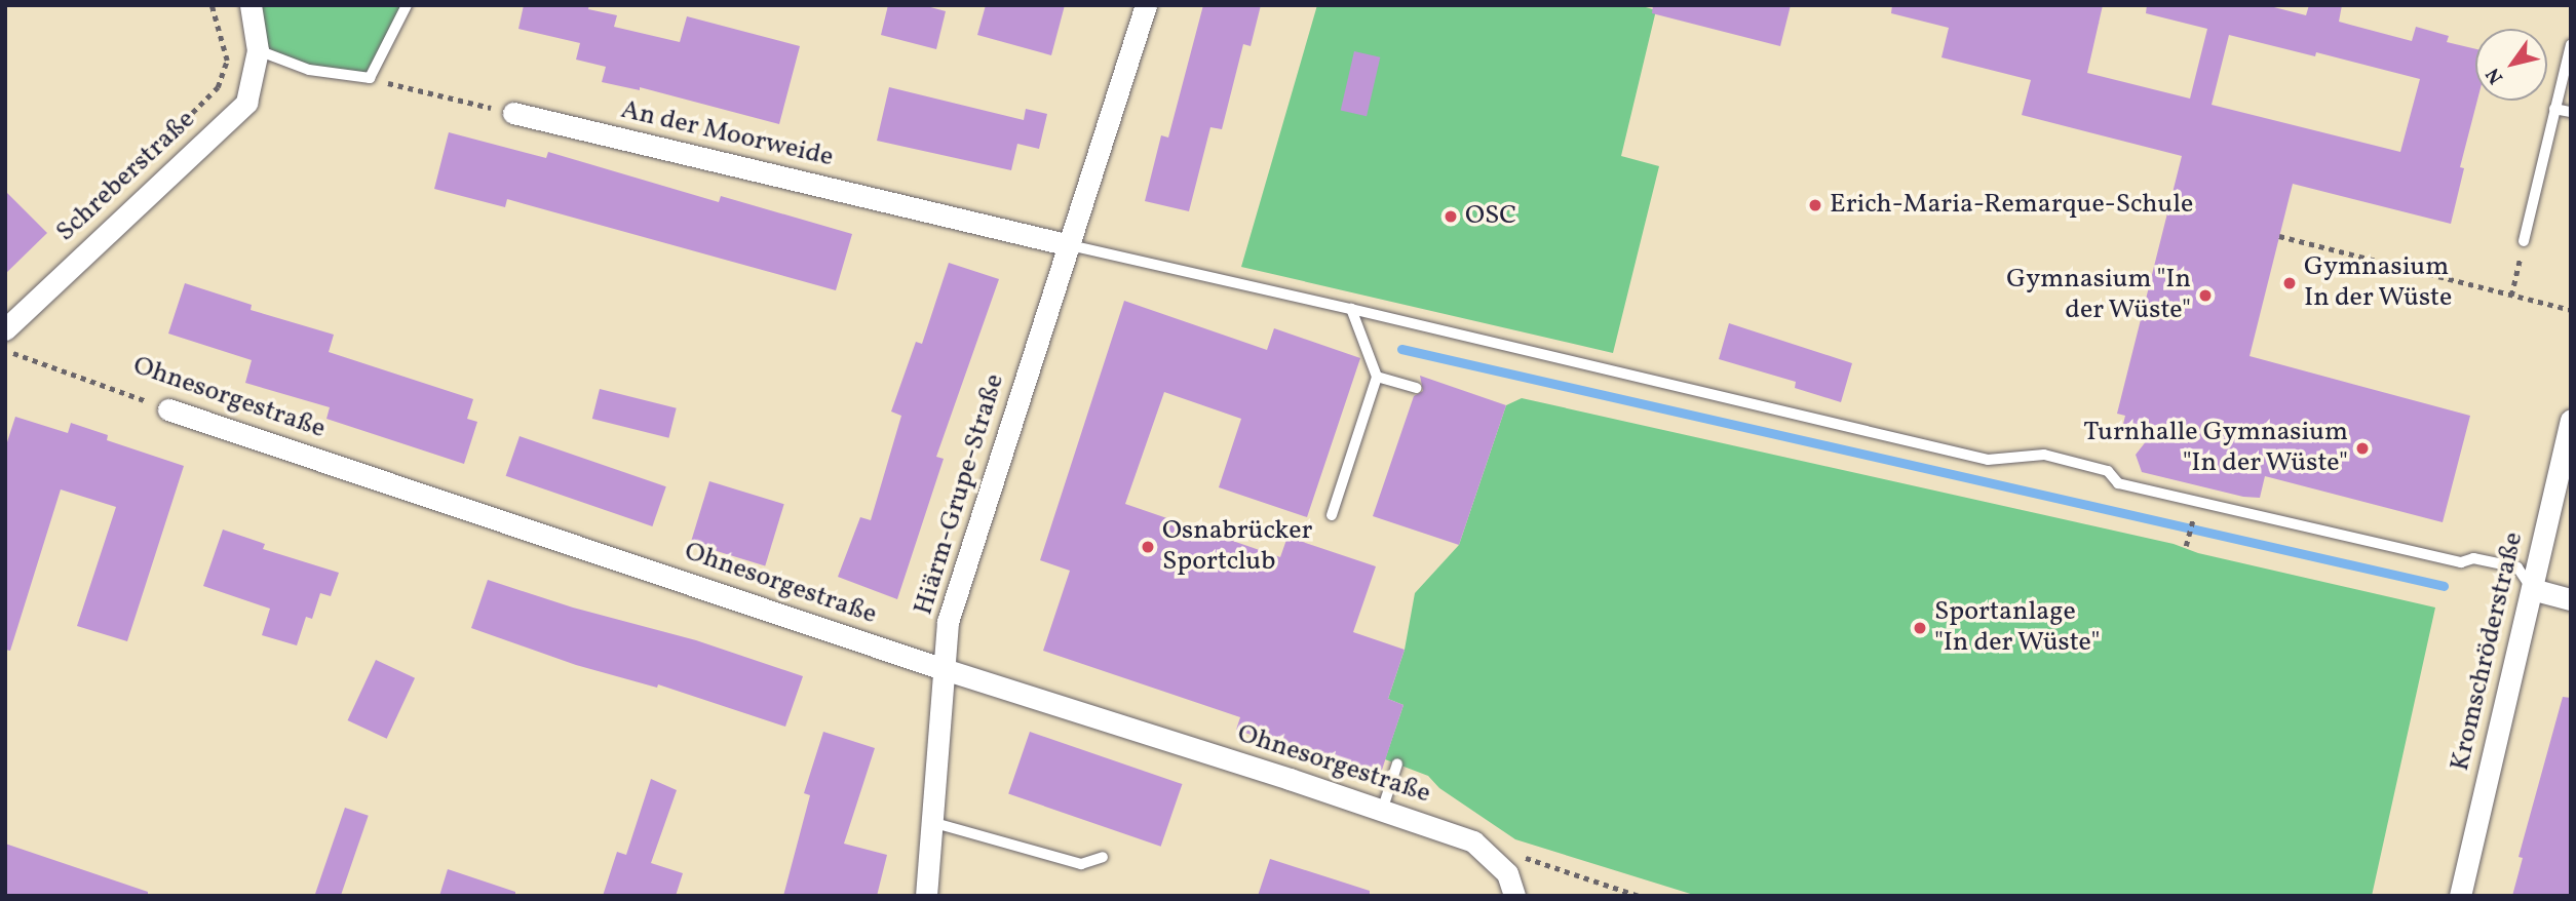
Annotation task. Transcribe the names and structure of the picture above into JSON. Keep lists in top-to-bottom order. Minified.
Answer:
{"streets":{"street":["An der Moorweide","Schreberstraße","Ohnesorgestraße","Hiärm-Grupe-Straße","Kromschröderstraße"]},"crossings":[["An der Moorweide","Hiärm-Grupe-Straße"],["Ohnesorgestraße","Hiärm-Grupe-Straße"]],"places":["Erich-Maria-Remarque-Schule","OSC","Gymnasium In der Wüste","Gymnasium \"In der Wüste\"","Turnhalle Gymnasium \"In der Wüste\"","Osnabrücker Sportclub","Sportanlage \"In der Wüste\""],"north":"bottom left"}
